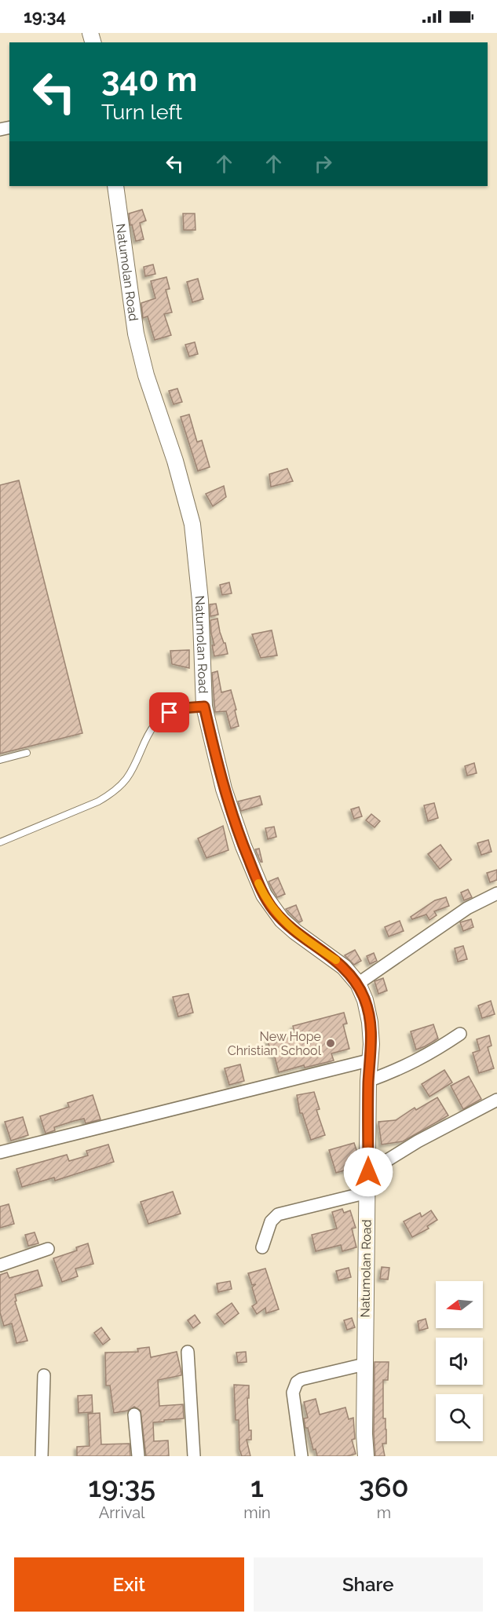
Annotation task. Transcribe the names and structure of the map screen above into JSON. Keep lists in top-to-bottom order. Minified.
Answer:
{"streets":{"street":["Natumolan Road"]},"places":["New Hope Christian School"],"north":"left","page":{"status":"19:34","turn":["340 m","Turn left"],"eta":["19:35","Arrival","1","min","360","m"],"buttons":["Exit","Share"]}}
